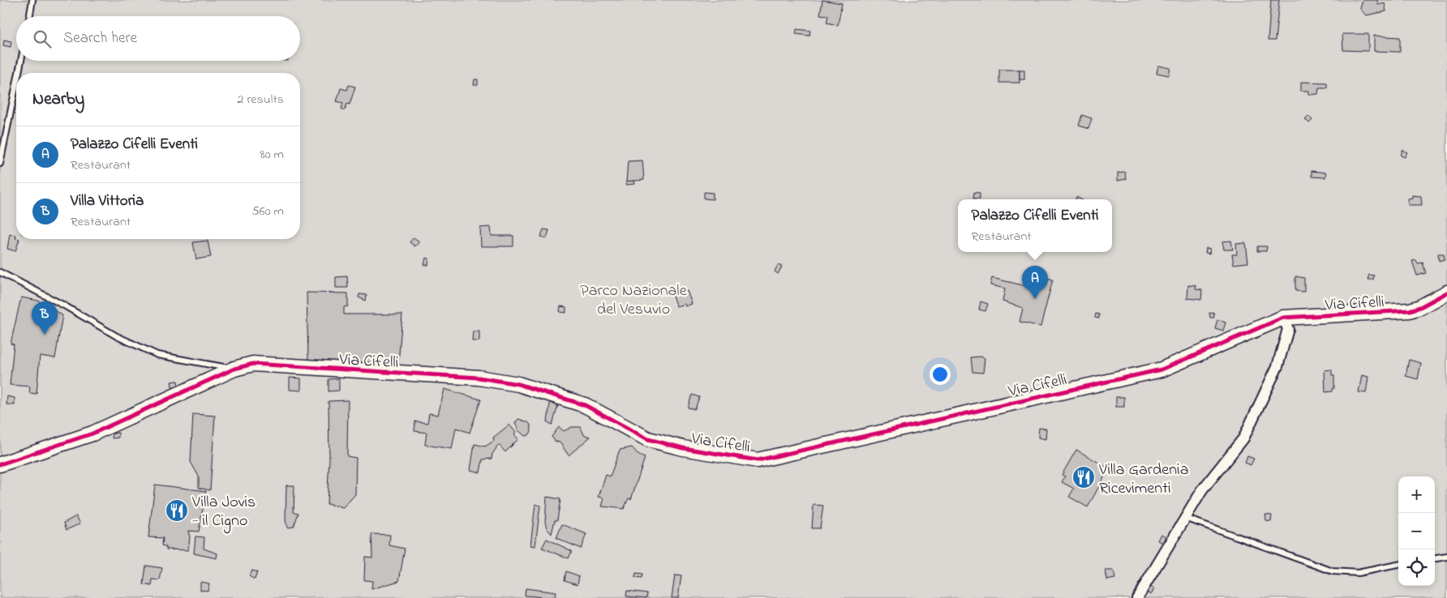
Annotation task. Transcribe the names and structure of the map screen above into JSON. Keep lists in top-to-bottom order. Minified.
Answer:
{"streets":{"street":["Via Cifelli"]},"parks":["Parco Nazionale del Vesuvio"],"places":{"restaurant":["Villa Gardenia Ricevimenti","Villa Jovis - il Cigno"]},"page":{"search":"Search here","heading":["Nearby","2 results"],"list":[{"mark":"A","name":"Palazzo Cifelli Eventi","note":"Restaurant","value":"80 m"},{"mark":"B","name":"Villa Vittoria","note":"Restaurant","value":"560 m"}],"popup":["Palazzo Cifelli Eventi","Restaurant"],"pins":["A","B"],"map_buttons":["+","−"]}}
